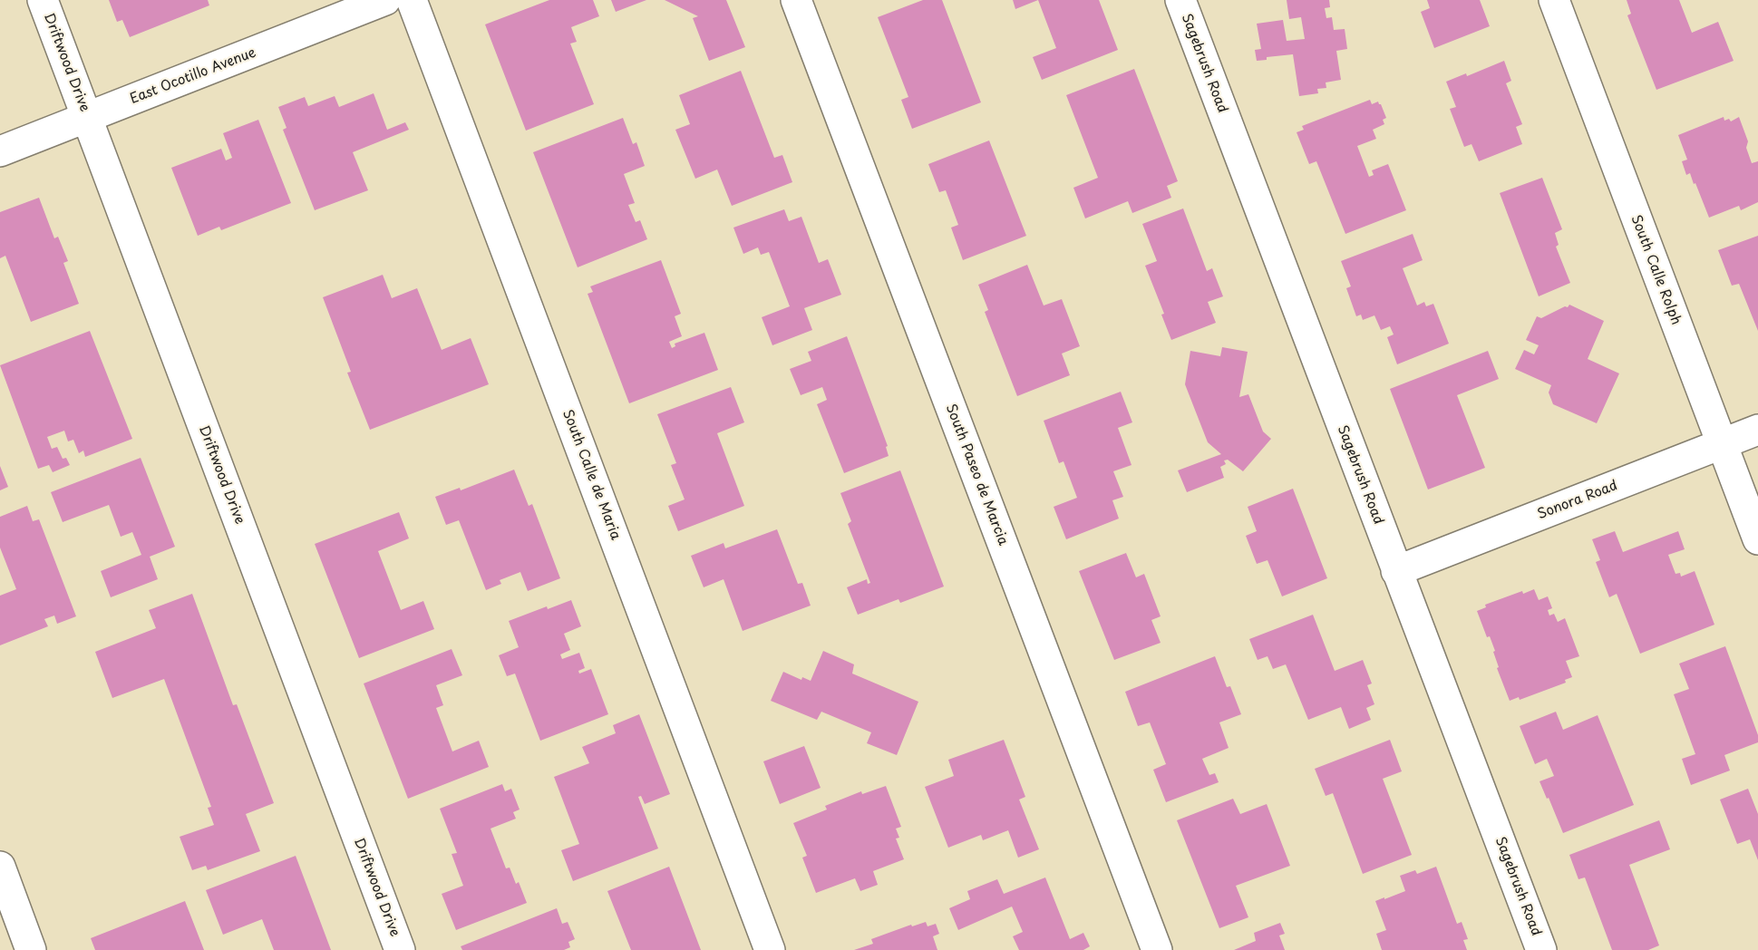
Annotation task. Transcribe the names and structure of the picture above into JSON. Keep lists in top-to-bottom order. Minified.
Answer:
{"streets":{"street":["Driftwood Drive","Sagebrush Road","East Ocotillo Avenue","South Calle Rolph","South Calle de Maria","South Paseo de Marcia","Sonora Road"]},"crossings":[["Driftwood Drive","East Ocotillo Avenue"],["Sagebrush Road","Sonora Road"],["South Calle Rolph","Sonora Road"]]}
